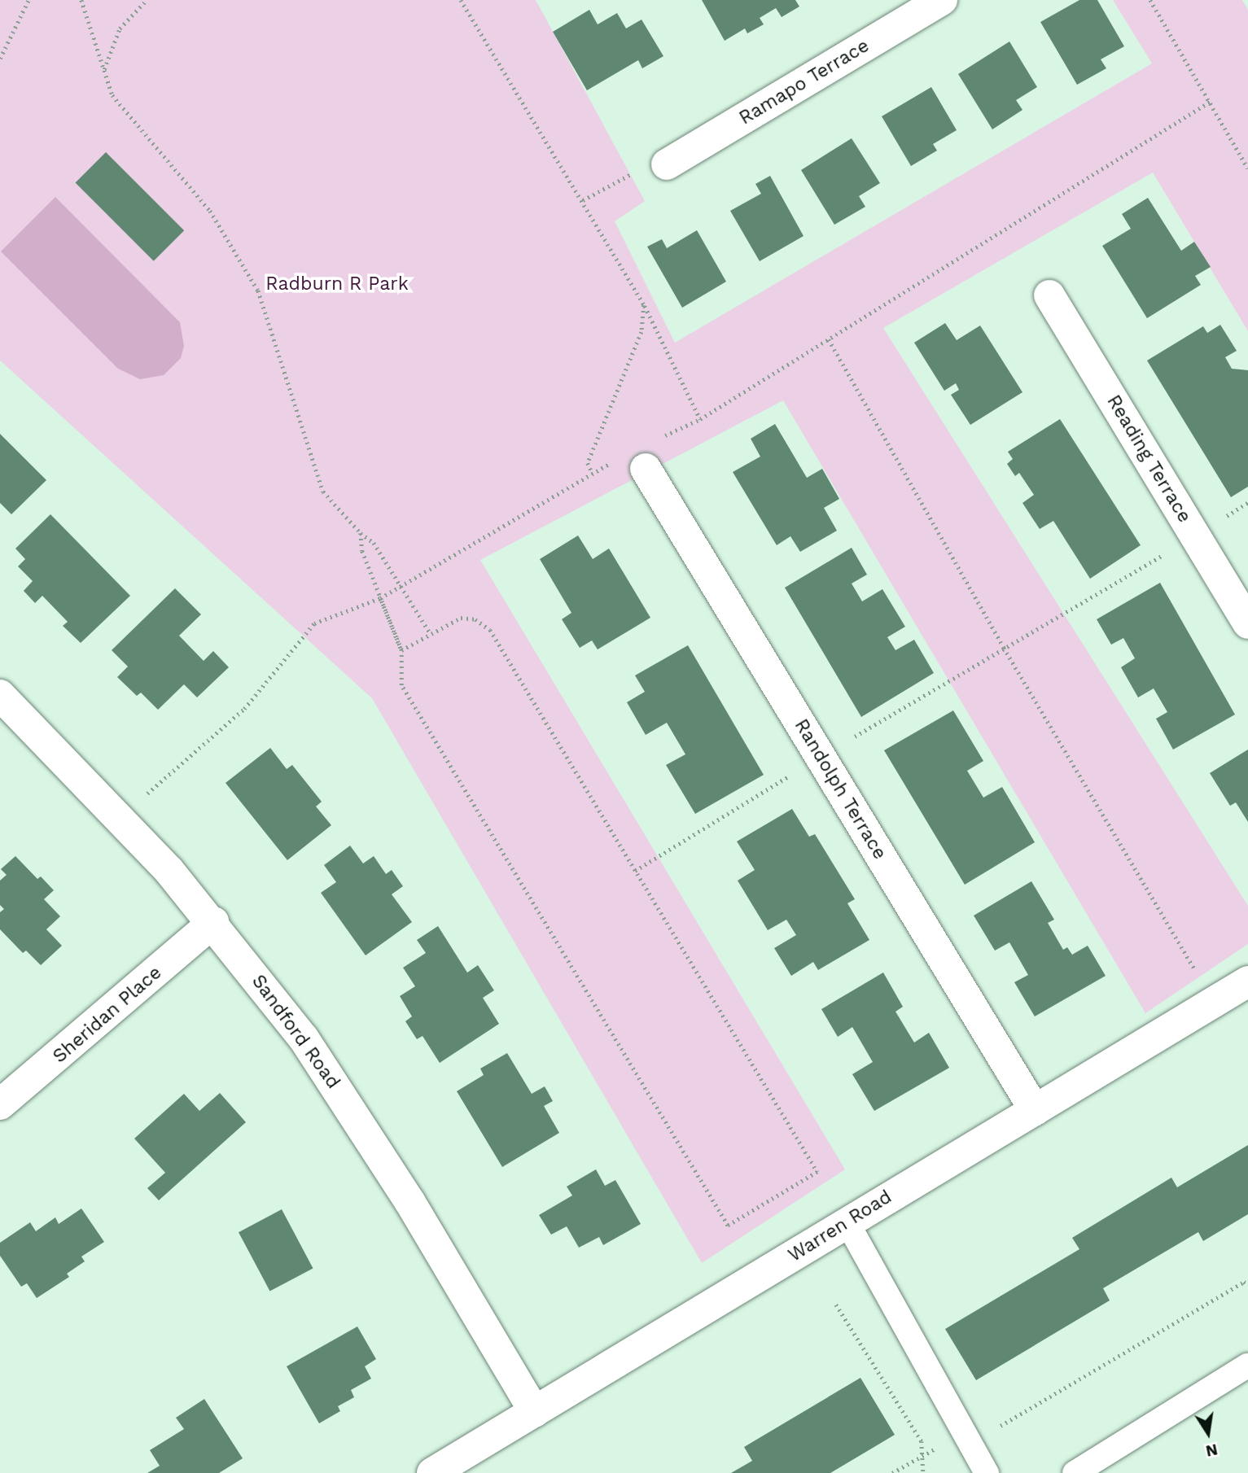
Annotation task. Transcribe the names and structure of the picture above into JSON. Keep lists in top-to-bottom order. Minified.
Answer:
{"streets":{"street":["Ramapo Terrace","Reading Terrace","Randolph Terrace","Sheridan Place","Sandford Road","Warren Road"]},"crossings":[["Randolph Terrace","Warren Road"],["Sheridan Place","Sandford Road"],["Sandford Road","Warren Road"]],"parks":["Radburn R Park"],"north":"bottom"}
